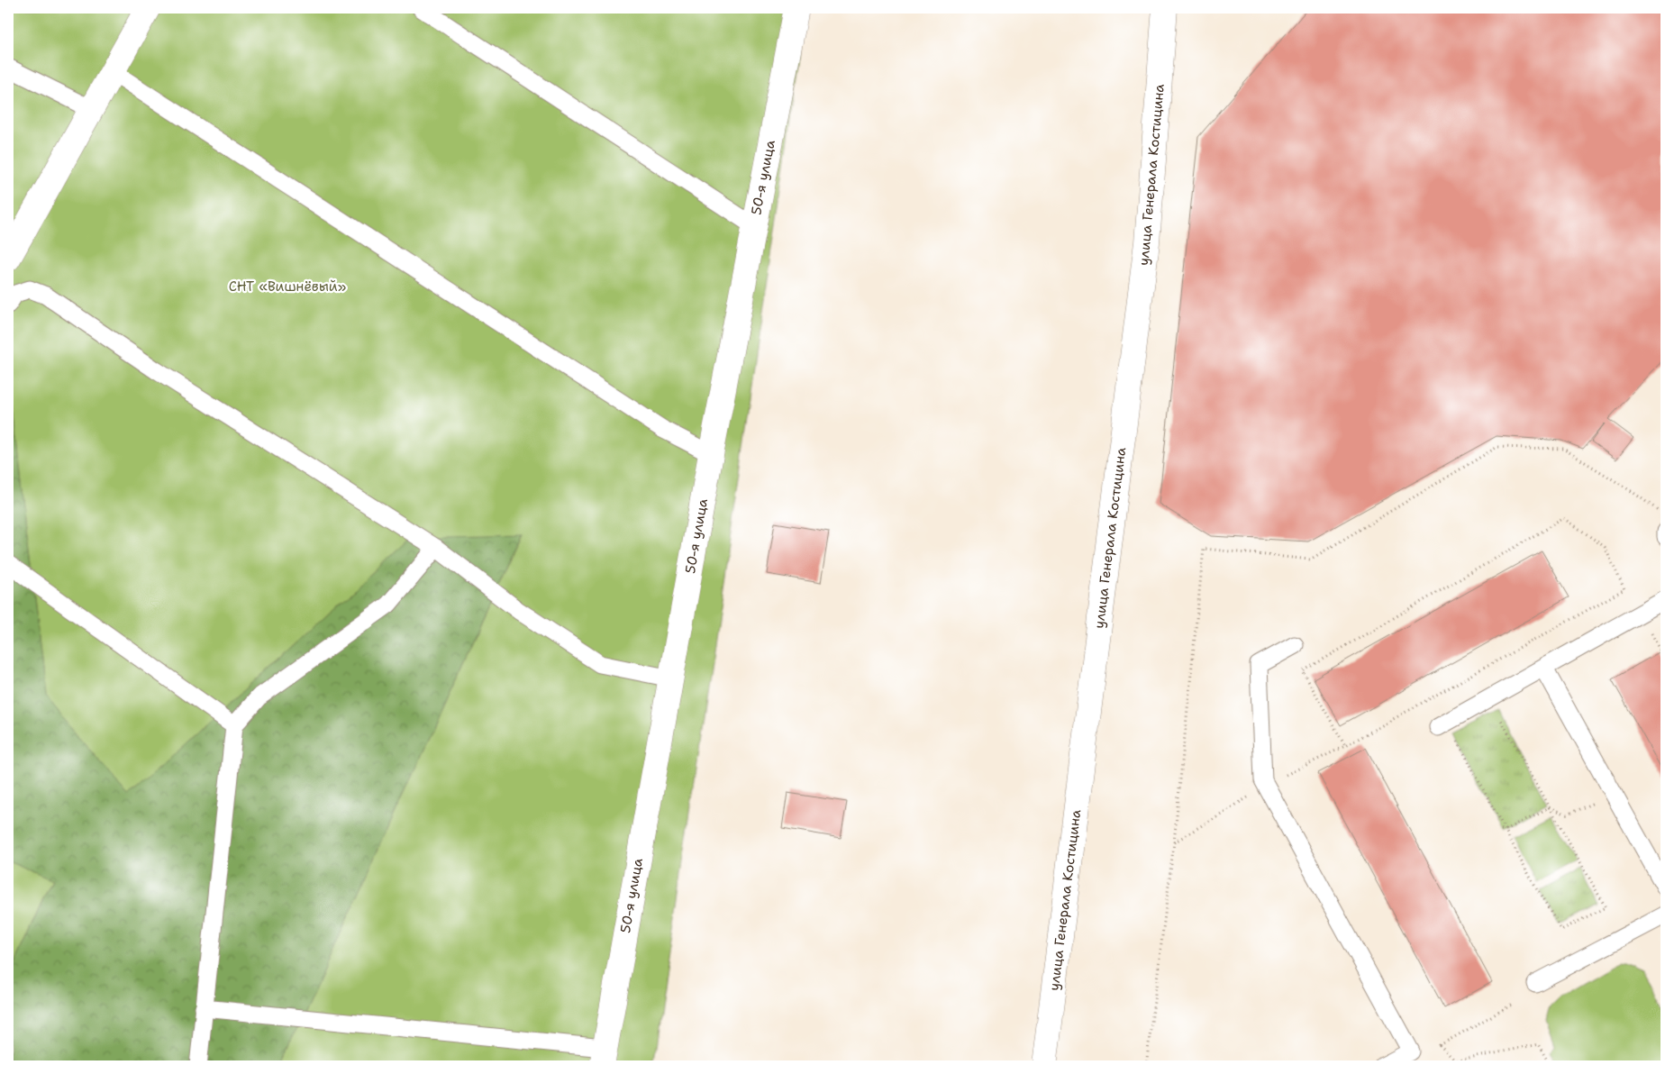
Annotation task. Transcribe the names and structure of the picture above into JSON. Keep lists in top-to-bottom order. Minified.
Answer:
{"streets":{"street":["улица Генерала Костицина","50-я улица"]},"parks":["СНТ «Вишнёвый»"]}
